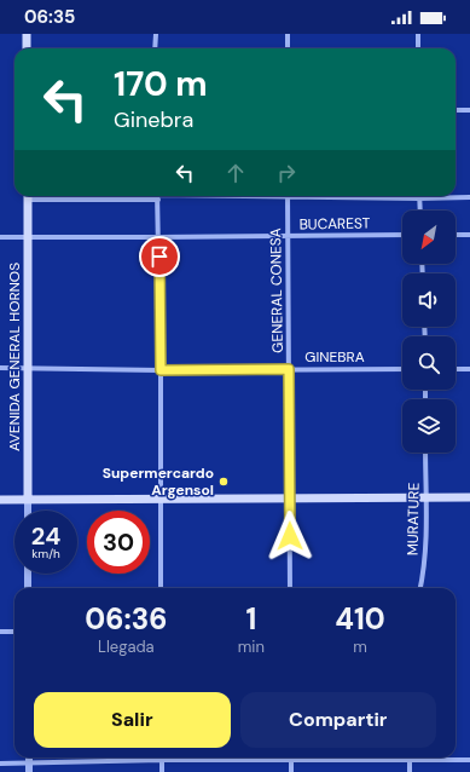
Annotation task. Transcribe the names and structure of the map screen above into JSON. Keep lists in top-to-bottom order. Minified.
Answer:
{"streets":{"main road":["AVENIDA GENERAL HORNOS"],"street":["BUCAREST","GENERAL CONESA","GINEBRA","MURATURE"]},"crossings":[["BUCAREST","GENERAL CONESA"],["BUCAREST","AVENIDA GENERAL HORNOS"],["GENERAL CONESA","GINEBRA"],["AVENIDA GENERAL HORNOS","GINEBRA"]],"places":["Supermercardo Argensol"],"north":"bottom left","page":{"status":"06:35","turn":["170 m","Ginebra"],"speed":"24 km/h","limit":"30","eta":["06:36","Llegada","1","min","410","m"],"buttons":["Salir","Compartir"]}}
